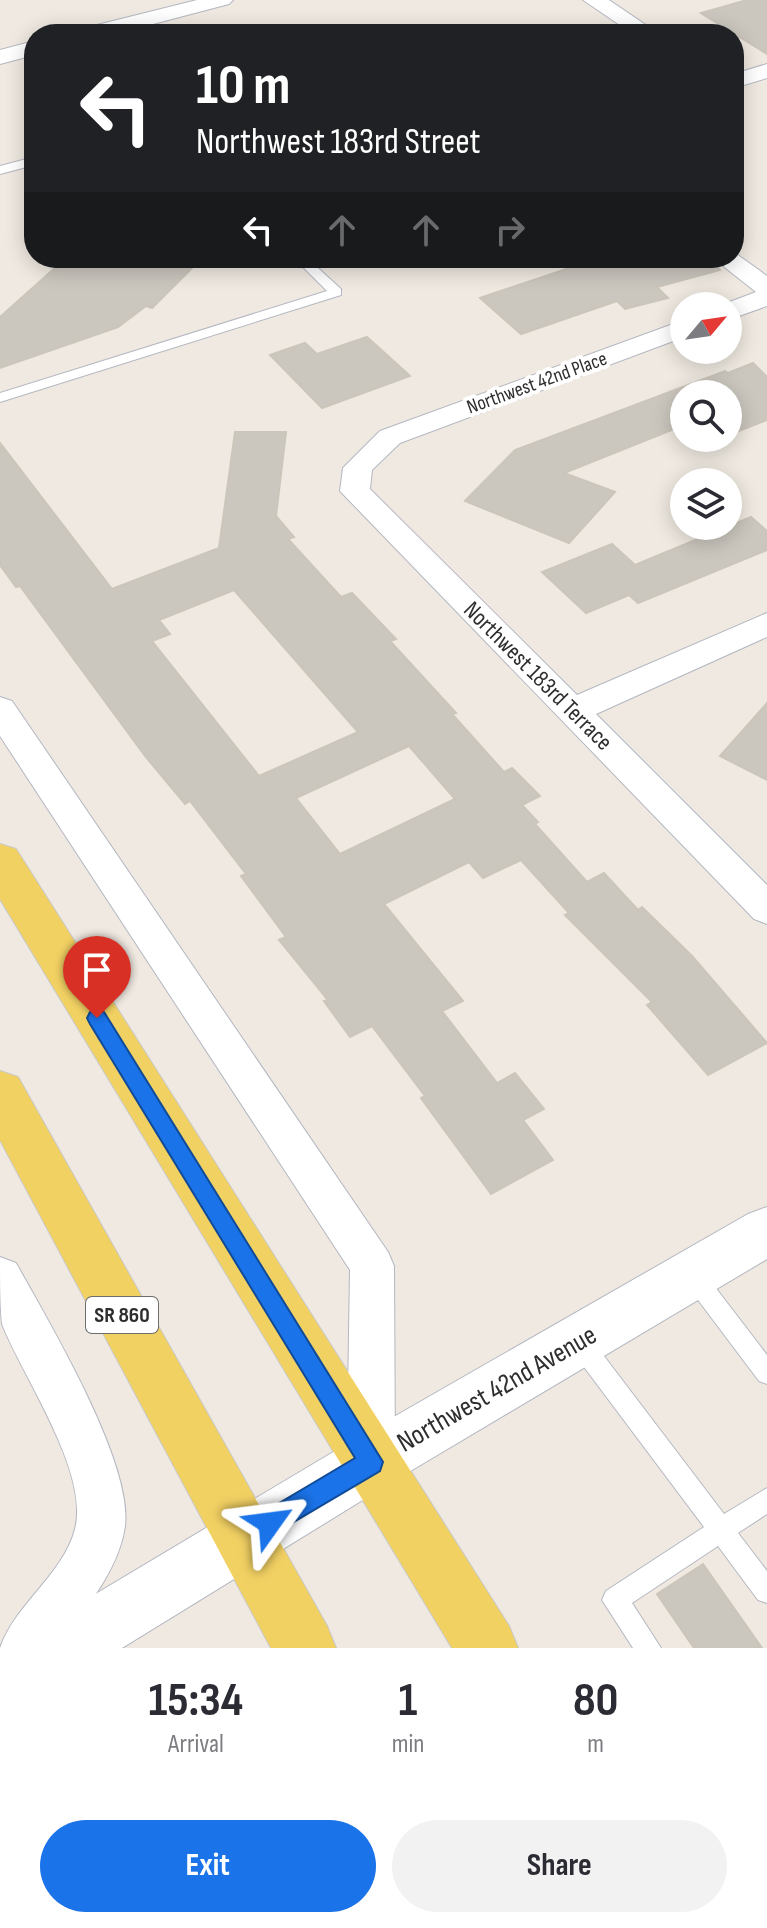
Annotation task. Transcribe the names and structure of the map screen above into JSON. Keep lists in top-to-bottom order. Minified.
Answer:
{"streets":{"main road":["SR 860"],"street":["Northwest 42nd Place","Northwest 183rd Terrace","Northwest 42nd Avenue"]},"crossings":[["Northwest 42nd Place","Northwest 183rd Terrace"],["SR 860","Northwest 42nd Avenue"]],"north":"top right","page":{"turn":["10 m","Northwest 183rd Street"],"eta":["15:34","Arrival","1","min","80","m"],"buttons":["Exit","Share"]}}
